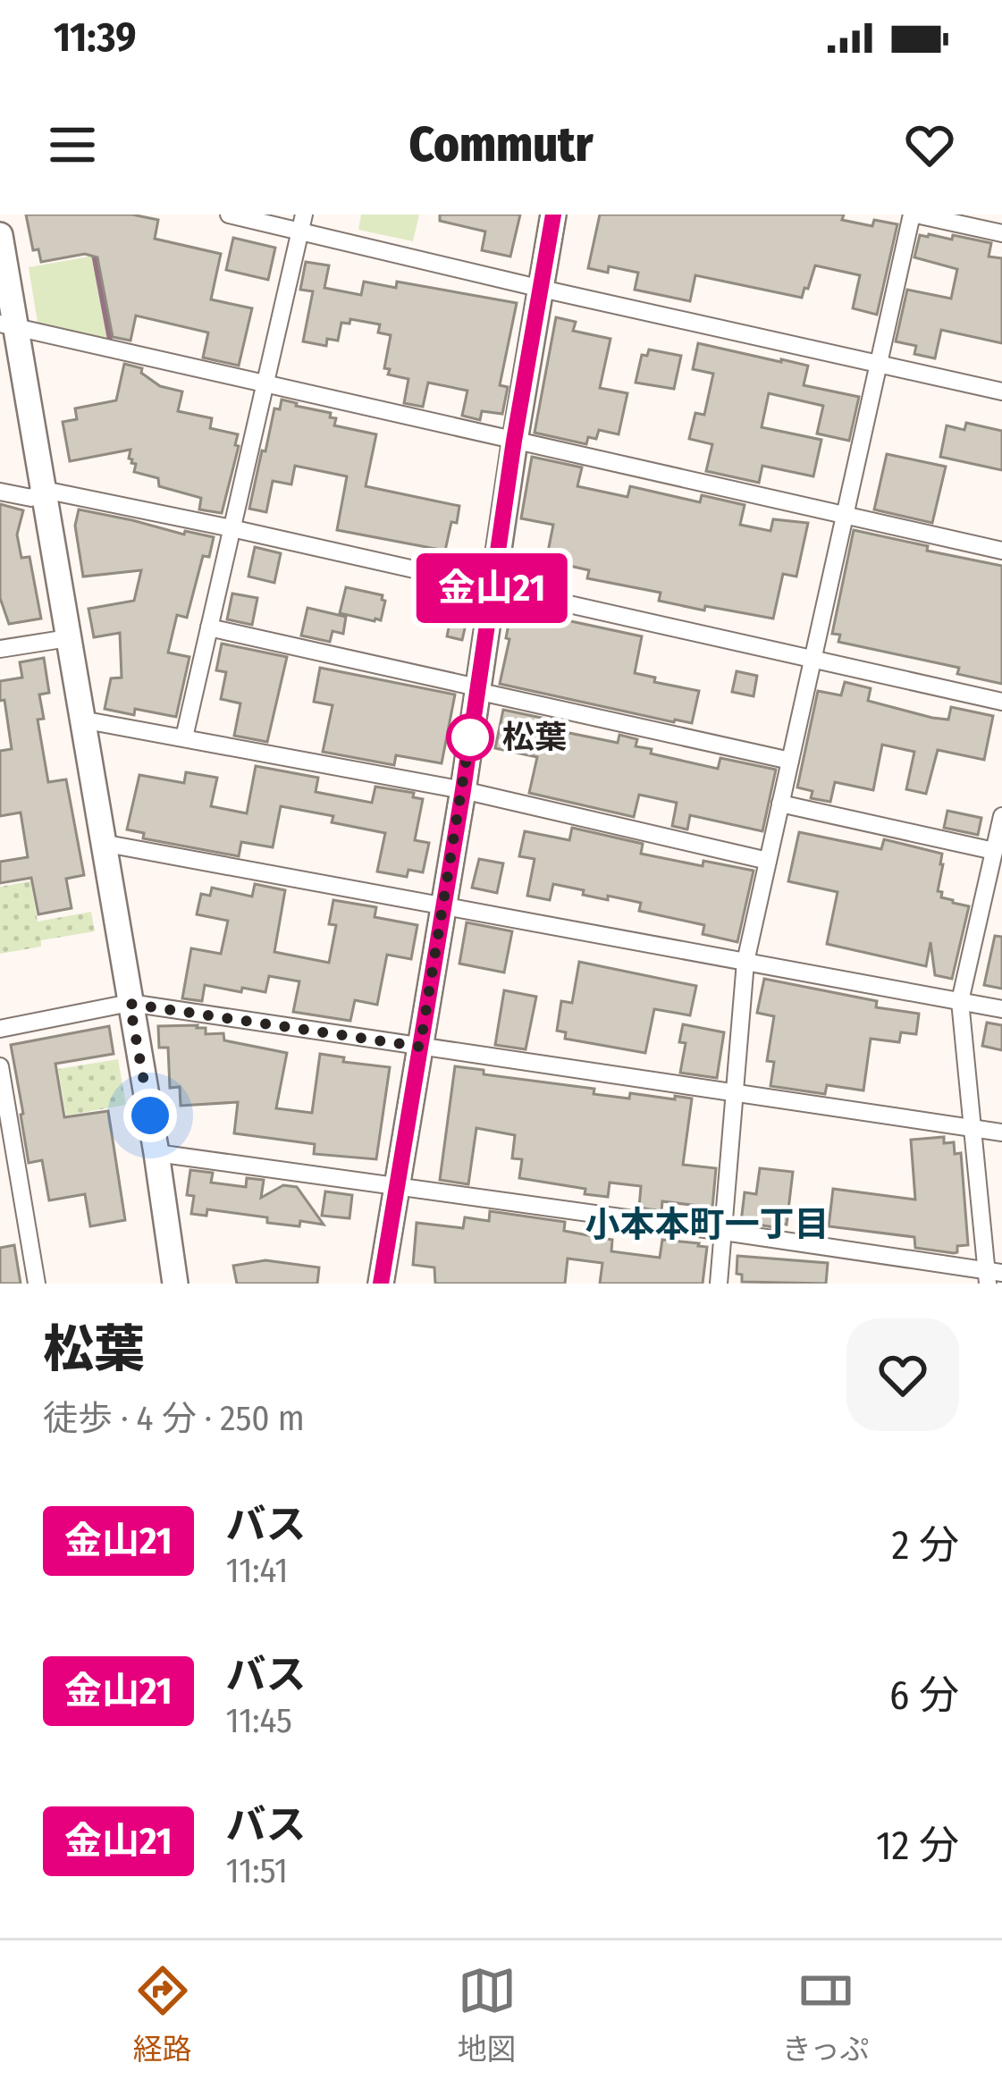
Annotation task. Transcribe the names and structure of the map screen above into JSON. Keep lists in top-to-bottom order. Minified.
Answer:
{"districts":["小本本町一丁目"],"places":["松葉"],"lines":["bus line 金山21"],"page":{"status":"11:39","header":"Commutr","on_map":"金山21","heading":["松葉","徒歩 · 4 分 · 250 m"],"list":[{"mark":"金山21","name":"バス","note":"11:41","value":"2 分"},{"mark":"金山21","name":"バス","note":"11:45","value":"6 分"},{"mark":"金山21","name":"バス","note":"11:51","value":"12 分"}],"tabs":["経路","地図","きっぷ"]}}
